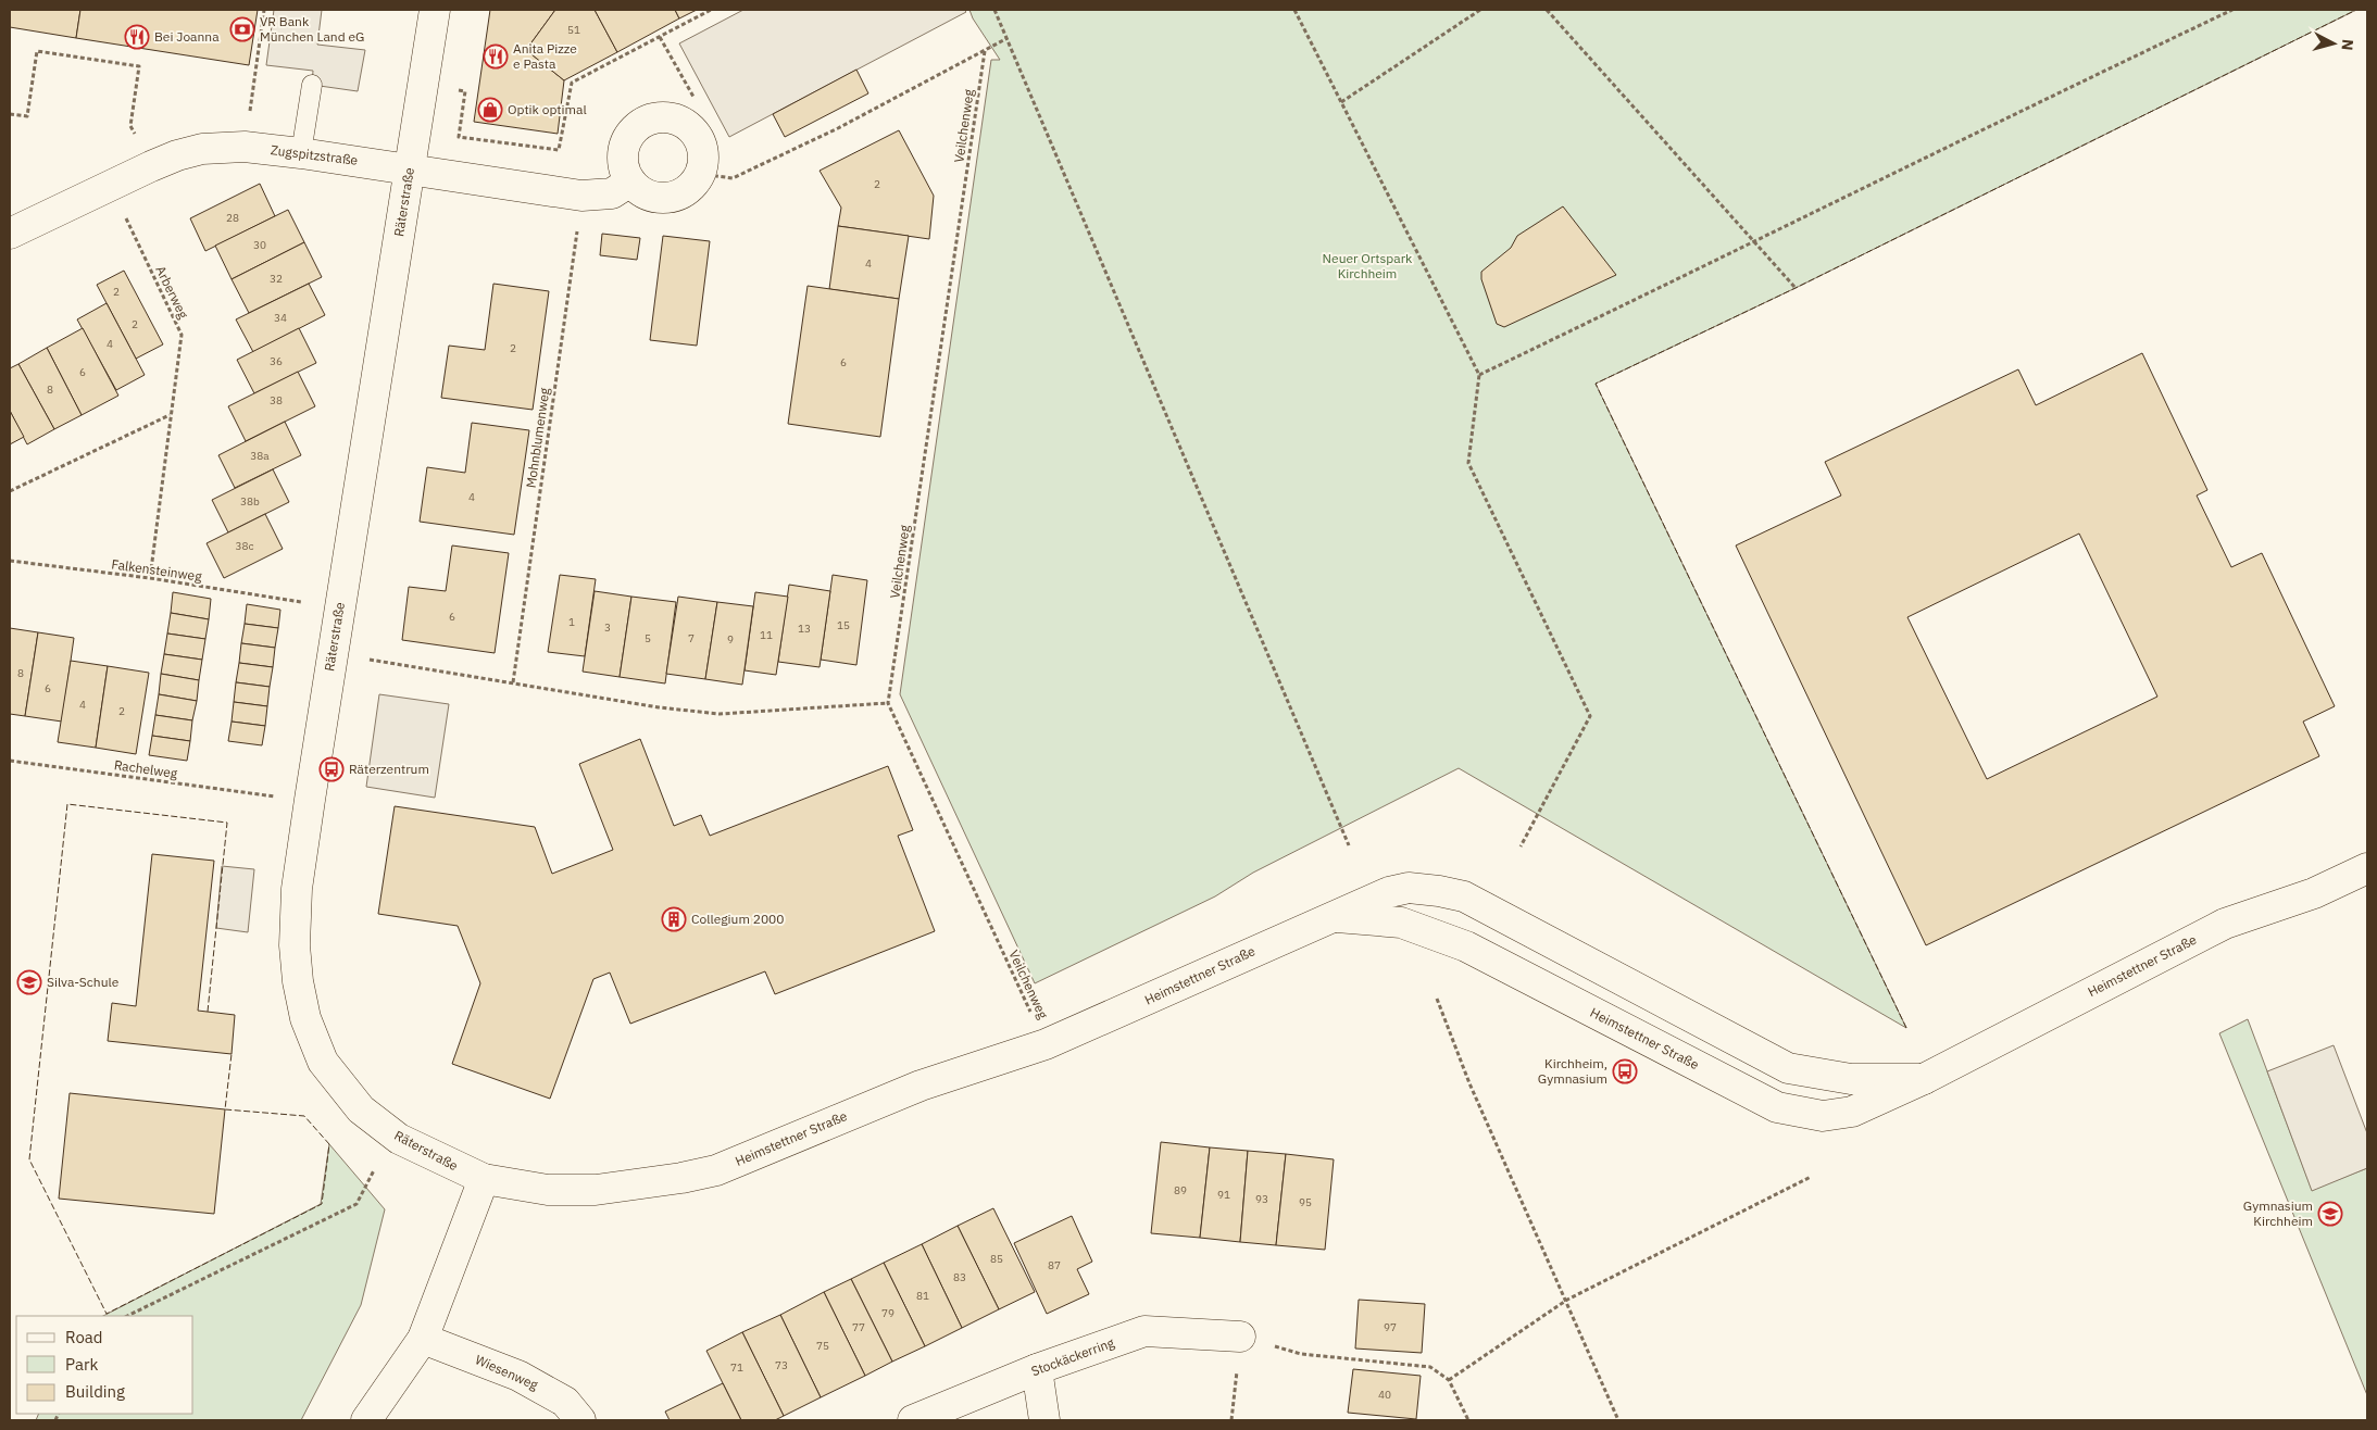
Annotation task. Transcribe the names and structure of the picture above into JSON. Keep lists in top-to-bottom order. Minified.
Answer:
{"streets":{"street":["Zugspitzstraße","Räterstraße","Heimstettner Straße","Stockäckerring","Wiesenweg"],"path":["Veilchenweg","Arberweg","Mohnblumenweg","Falkensteinweg","Rachelweg"]},"crossings":[["Veilchenweg","Heimstettner Straße"],["Zugspitzstraße","Räterstraße"],["Zugspitzstraße","Arberweg"],["Zugspitzstraße","Mohnblumenweg"],["Räterstraße","Heimstettner Straße"],["Arberweg","Falkensteinweg"]],"parks":["Neuer Ortspark Kirchheim"],"places":{"bank":["VR Bank München Land eG"],"restaurant":["Bei Joanna","Anita Pizze e Pasta"],"shop":["Optik optimal"],"bus stop":["Räterzentrum","Kirchheim, Gymnasium"],"building":["Collegium 2000"],"school or university":["Silva-Schule","Gymnasium Kirchheim"]},"house_numbers":["51","2","28","30","4","32","2","34","2","4","2","36","6","6","8","38","38a","4","38b","38c","6","1","15","3","13","11","5","7","9","8","6","4","2","89","91","93","95","85","87","83","81","79","77","97","75","73","71","40"],"legend":["Road","Park","Building"],"north":"right"}
